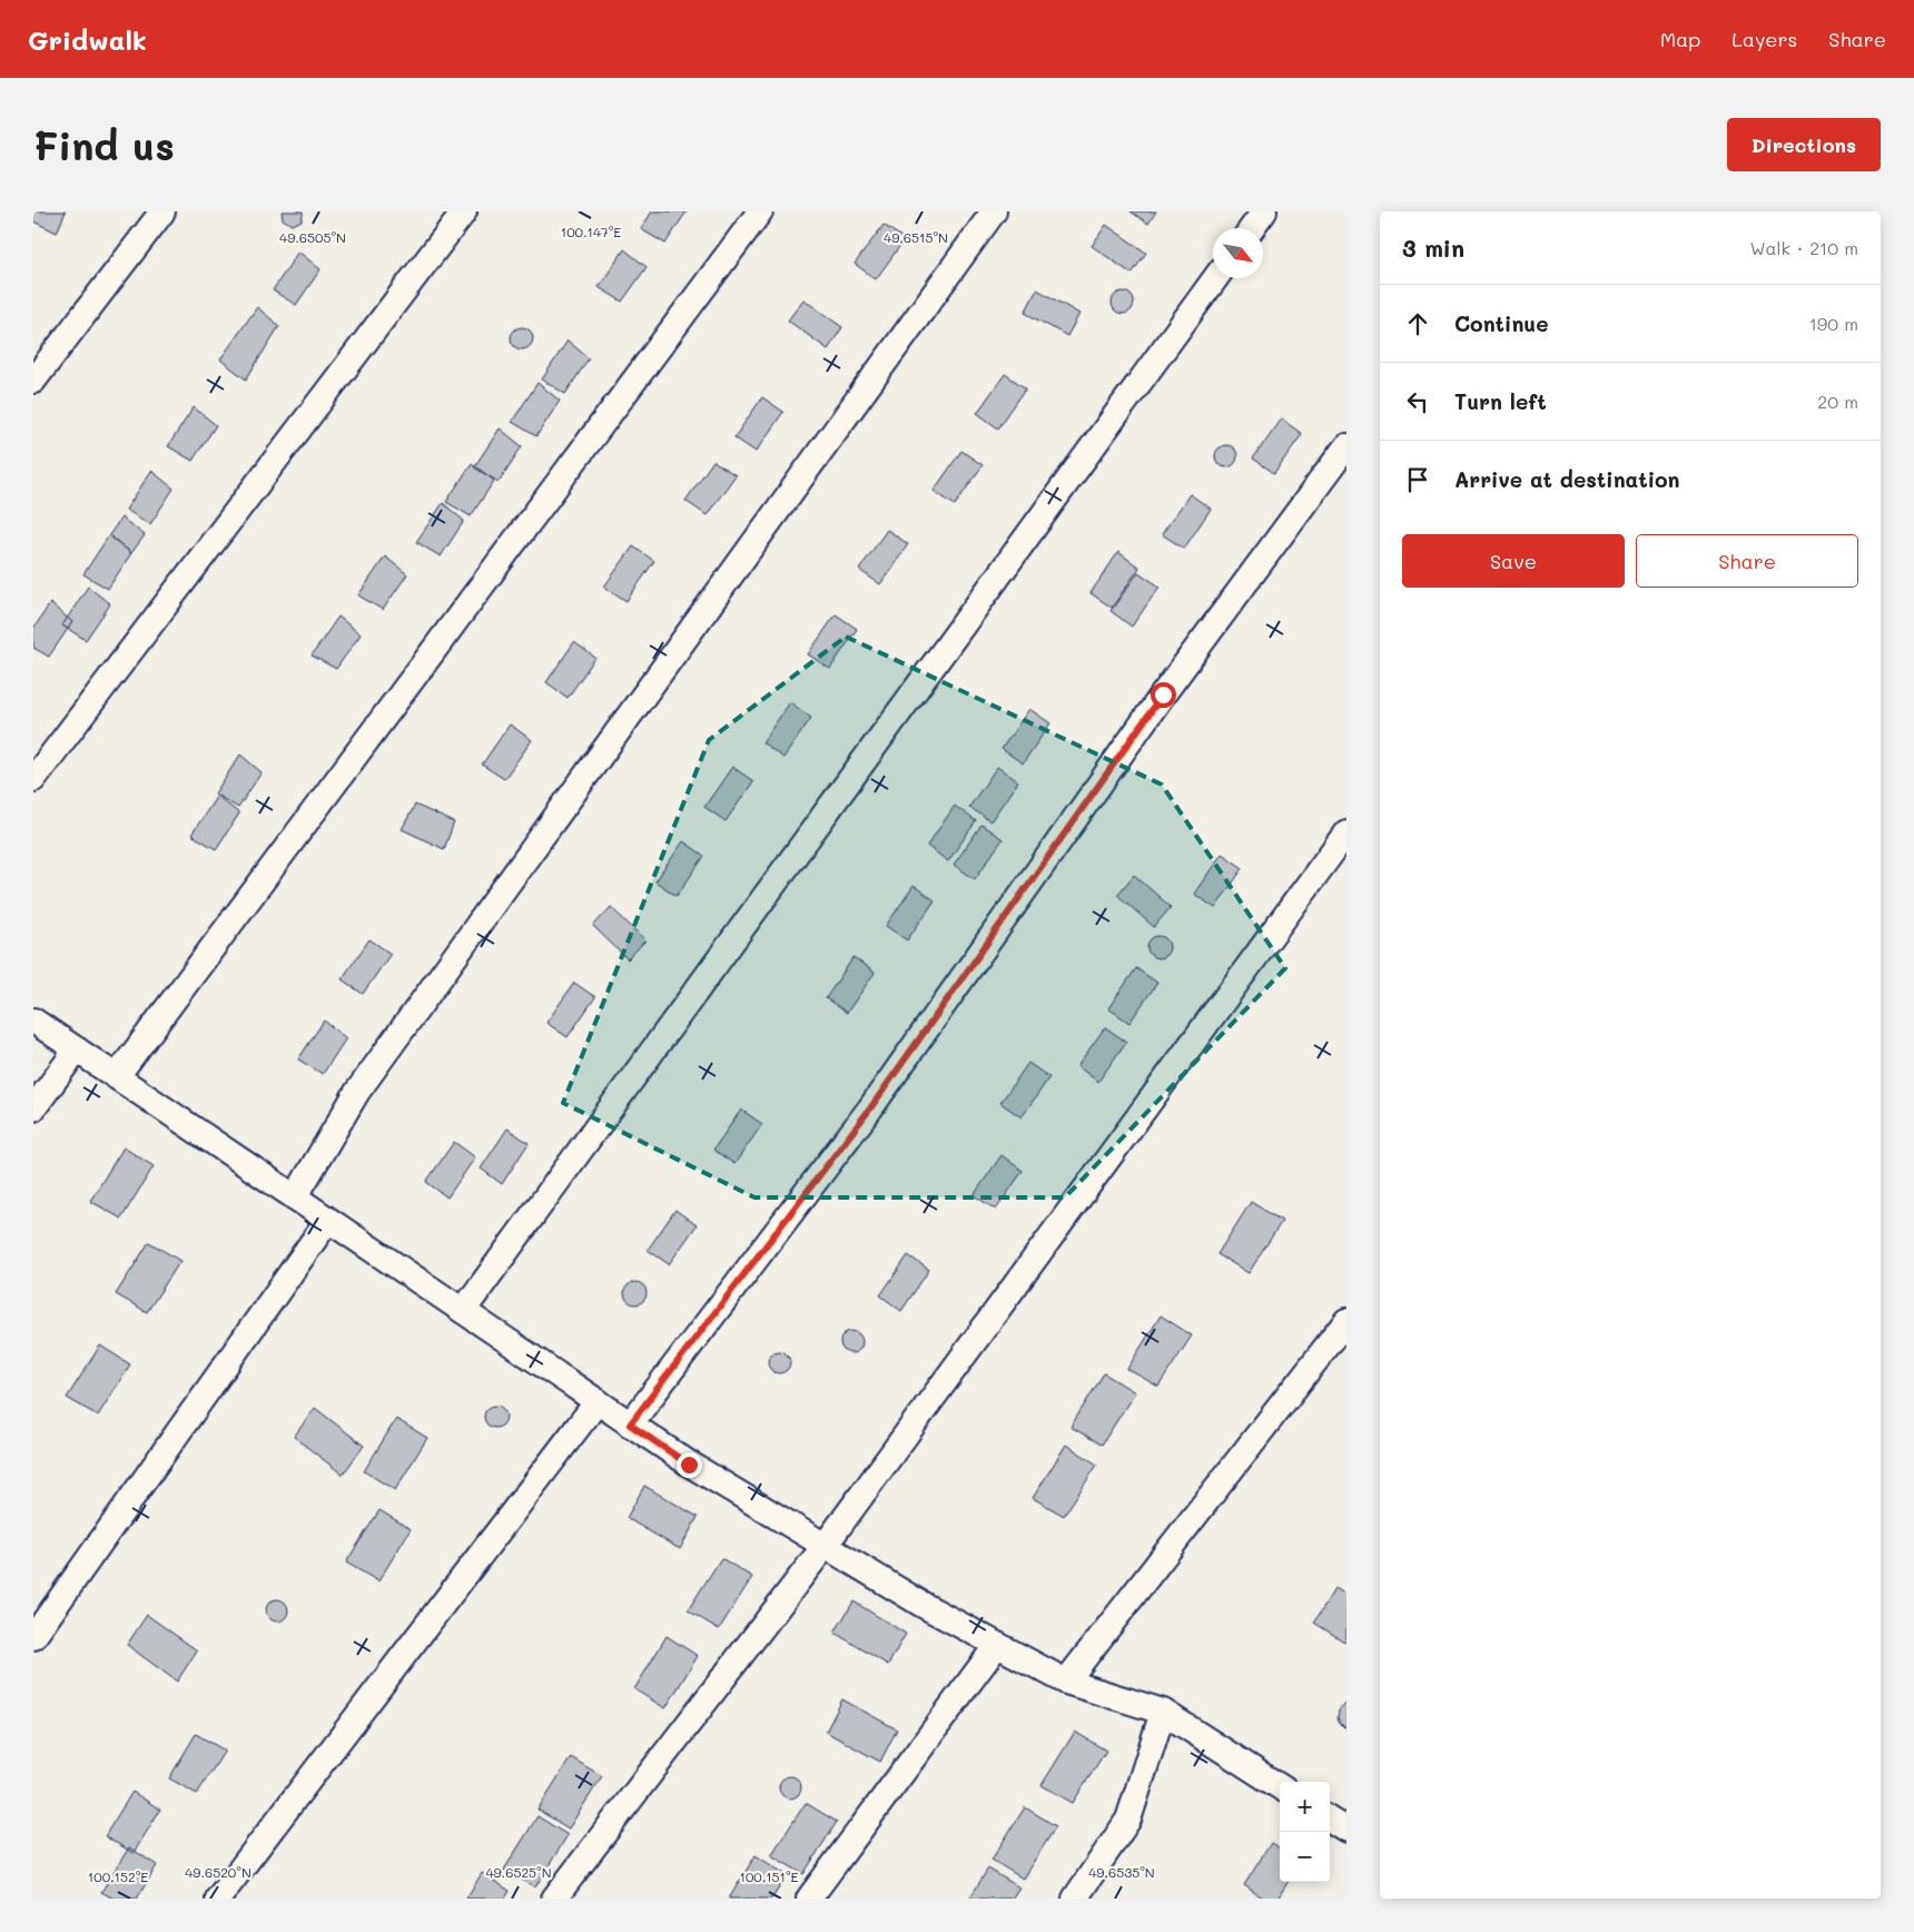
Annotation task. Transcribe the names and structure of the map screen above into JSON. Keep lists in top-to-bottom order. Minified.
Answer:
{"north":"bottom right","page":{"header":"Gridwalk","nav":["Map","Layers","Share"],"buttons":["Directions",["Save","Share"]],"title":"Find us","heading":["3 min","Walk · 210 m"],"list":[["Continue","190 m"],["Turn left","20 m"],"Arrive at destination"],"map_buttons":["+","−"]},"coordinates":["100.147°E","49.6515°N","49.6505°N","49.6520°N","49.6525°N","49.6535°N","100.152°E","100.151°E"]}
